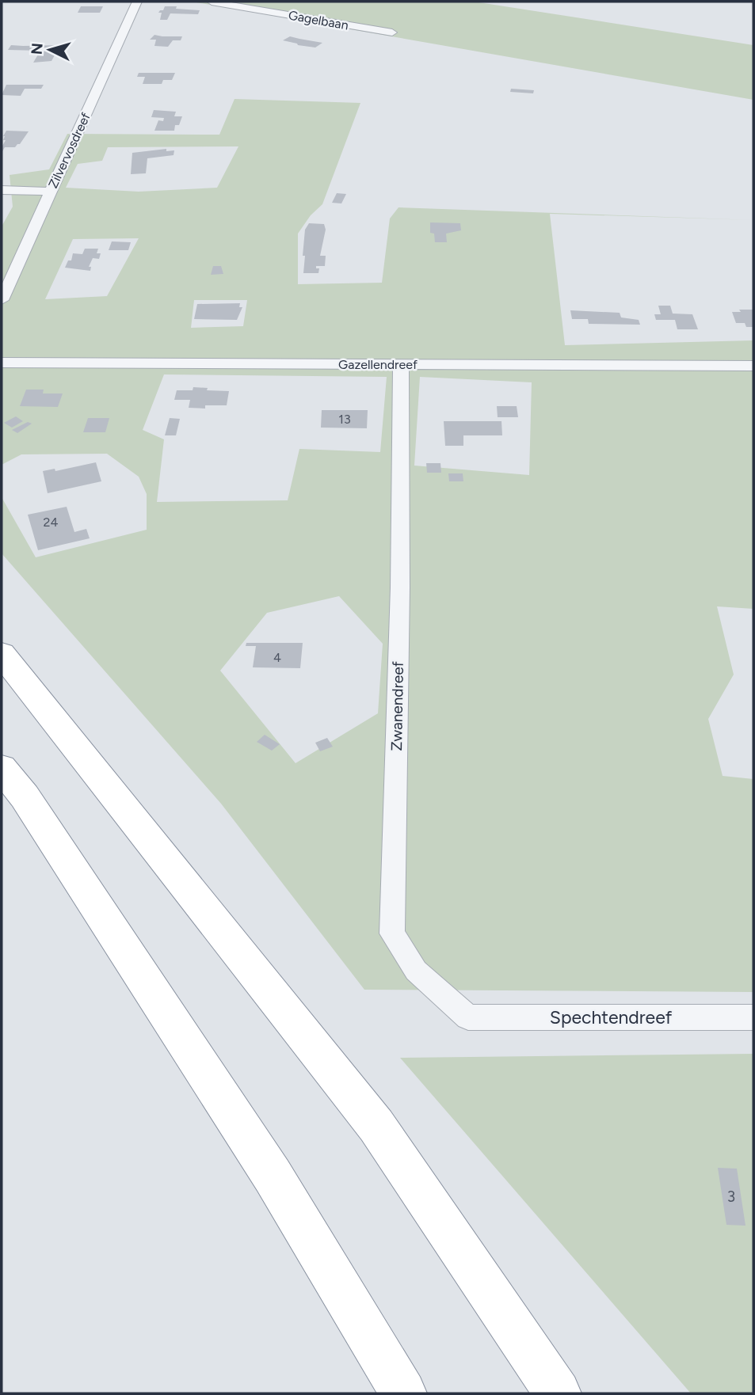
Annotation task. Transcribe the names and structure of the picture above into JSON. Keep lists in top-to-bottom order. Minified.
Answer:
{"streets":{"street":["Gagelbaan","Zilvervosdreef","Gazellendreef","Zwanendreef","Spechtendreef"]},"crossings":[["Gazellendreef","Zwanendreef"],["Zwanendreef","Spechtendreef"]],"house_numbers":["13","24","4","3"],"north":"left"}
